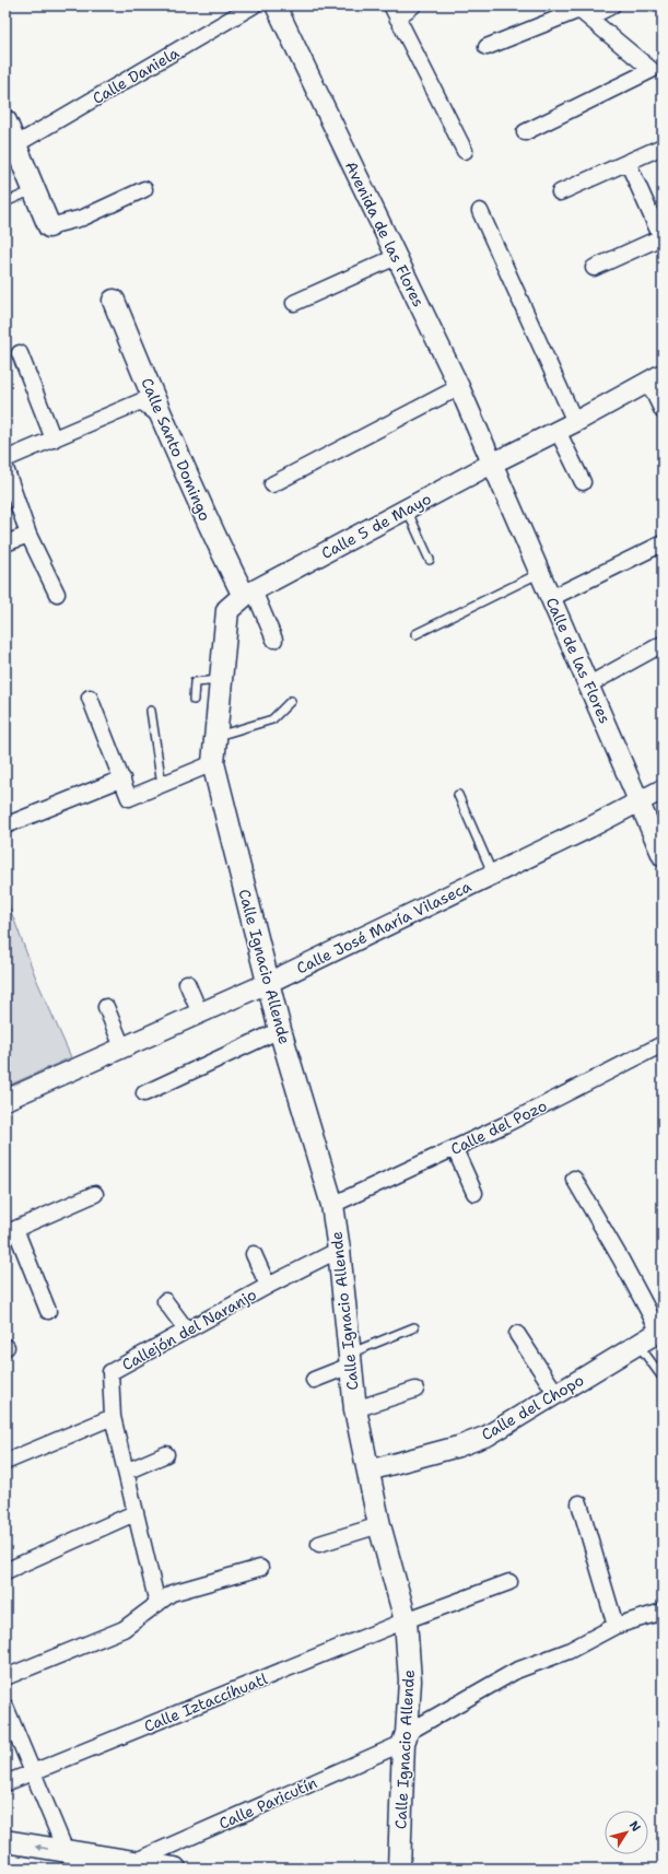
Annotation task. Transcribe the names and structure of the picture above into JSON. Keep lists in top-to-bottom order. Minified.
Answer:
{"streets":{"main road":["Calle Santo Domingo","Calle 5 de Mayo","Calle Ignacio Allende"],"street":["Calle Daniela","Avenida de las Flores","Calle de las Flores","Calle José María Vilaseca","Calle del Pozo","Callejón del Naranjo","Calle del Chopo","Calle Iztaccíhuatl","Calle Paricutín"]},"crossings":[["Avenida de las Flores","Calle 5 de Mayo"],["Avenida de las Flores","Calle de las Flores"],["Calle Santo Domingo","Calle 5 de Mayo"],["Calle 5 de Mayo","Calle de las Flores"],["Calle 5 de Mayo","Calle Ignacio Allende"],["Calle de las Flores","Calle José María Vilaseca"],["Calle José María Vilaseca","Calle Ignacio Allende"],["Calle Ignacio Allende","Calle del Pozo"],["Calle Ignacio Allende","Callejón del Naranjo"],["Calle Ignacio Allende","Calle del Chopo"],["Calle Ignacio Allende","Calle Iztaccíhuatl"],["Calle Ignacio Allende","Calle Paricutín"]],"north":"top right"}
